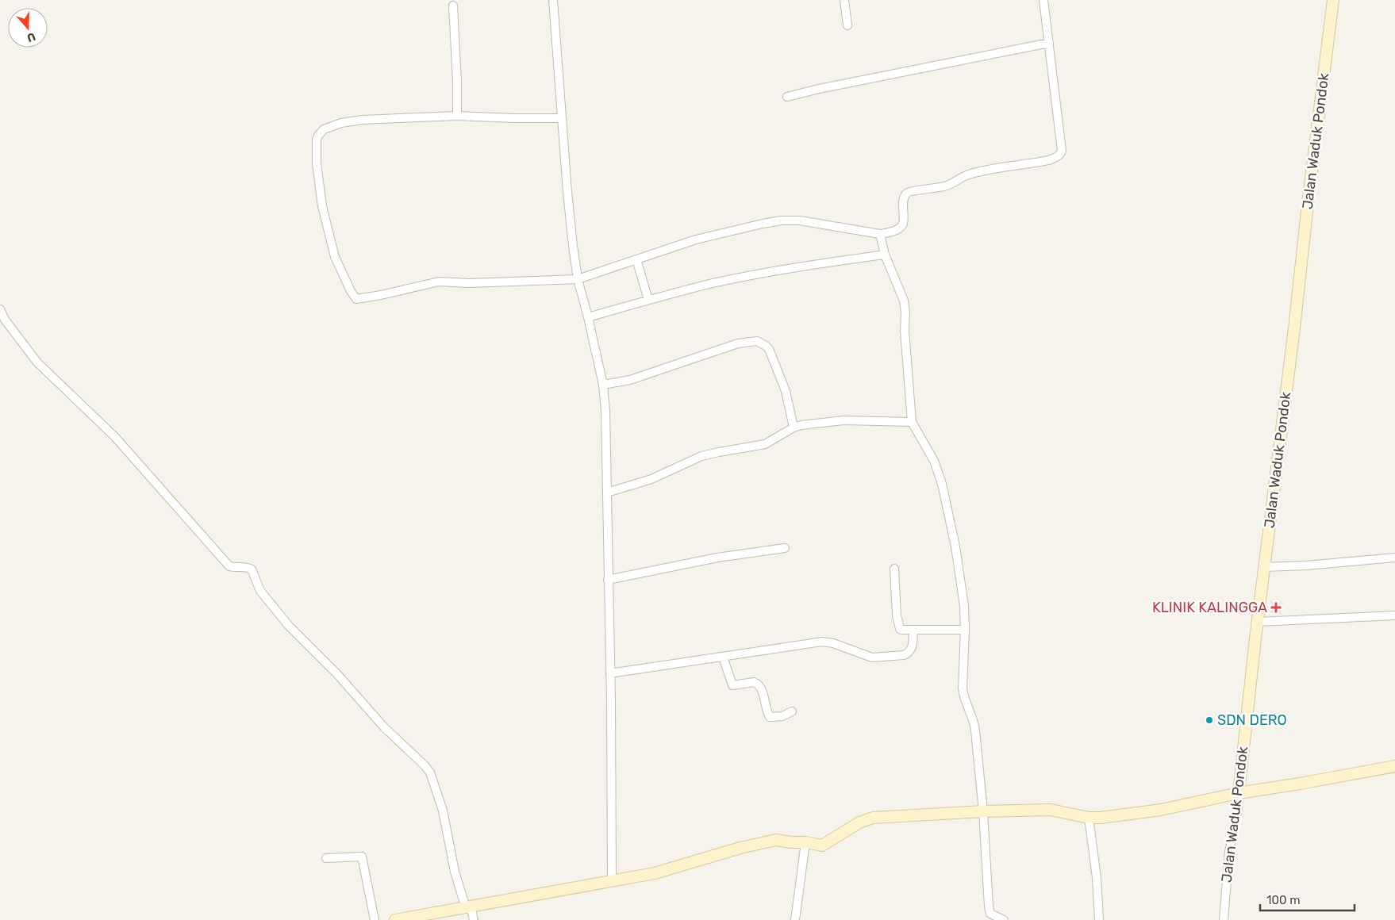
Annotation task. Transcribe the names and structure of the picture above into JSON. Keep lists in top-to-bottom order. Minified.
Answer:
{"streets":{"street":["Jalan Waduk Pondok"]},"places":{"health":["KLINIK KALINGGA"],"other":["SDN DERO"]},"scale_bar":"100 m","north":"bottom"}
